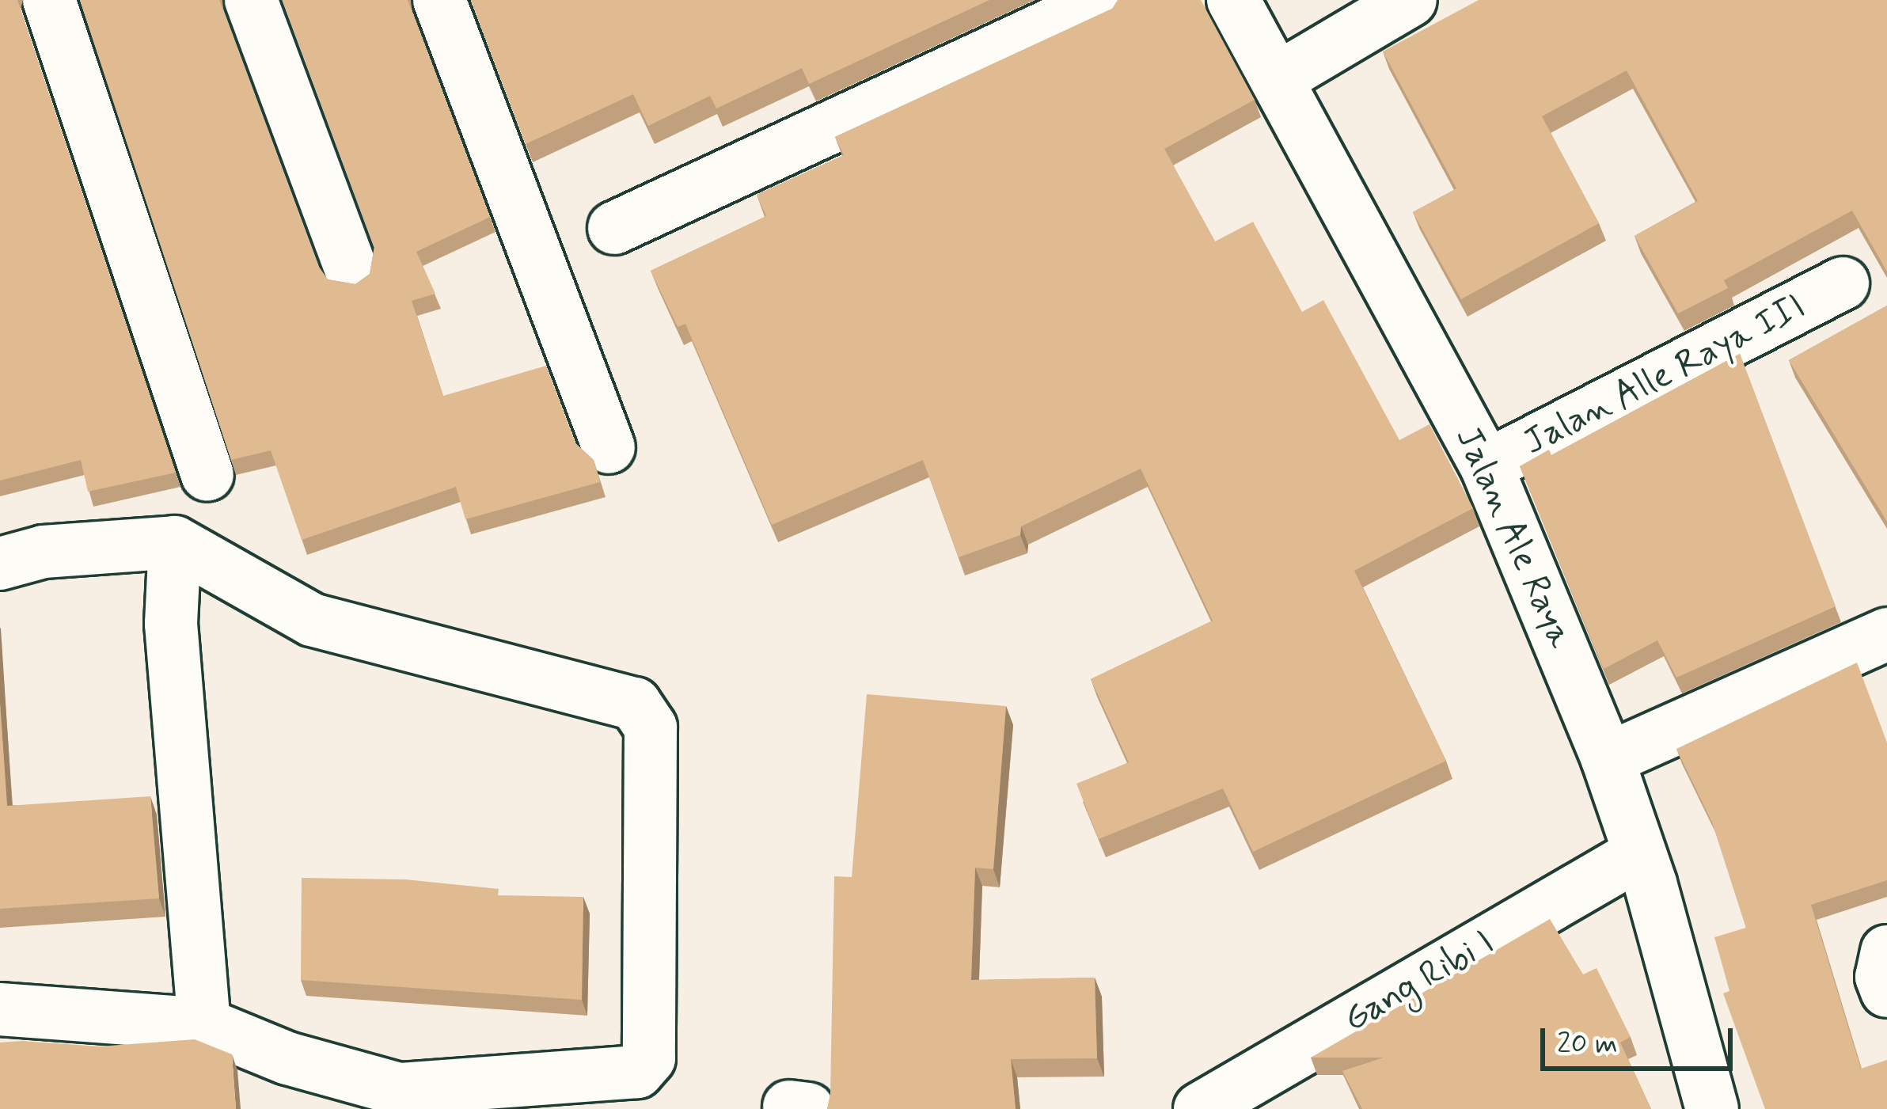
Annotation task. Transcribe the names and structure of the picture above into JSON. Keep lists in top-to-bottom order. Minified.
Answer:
{"streets":{"street":["Jalan Alle Raya III","Jalan Ale Raya","Gang Ribi I"]},"crossings":[["Jalan Alle Raya III","Jalan Ale Raya"],["Jalan Ale Raya","Gang Ribi I"]],"scale_bar":"20 m"}
